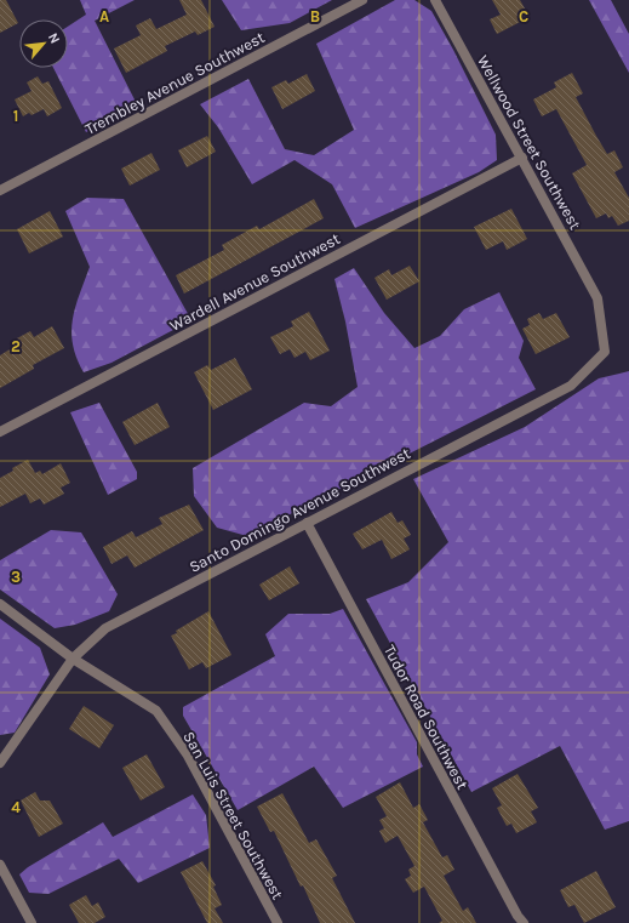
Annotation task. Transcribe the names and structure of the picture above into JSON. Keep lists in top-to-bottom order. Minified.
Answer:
{"streets":{"street":["Trembley Avenue Southwest","Wellwood Street Southwest","Wardell Avenue Southwest","Santo Domingo Avenue Southwest","Tudor Road Southwest","San Luis Street Southwest"]},"crossings":[["Wellwood Street Southwest","Wardell Avenue Southwest"],["Wellwood Street Southwest","Santo Domingo Avenue Southwest"],["Santo Domingo Avenue Southwest","Tudor Road Southwest"],["Santo Domingo Avenue Southwest","San Luis Street Southwest"]],"north":"top right","grid":{"columns":["A","B","C"],"rows":["1","2","3","4"]}}
